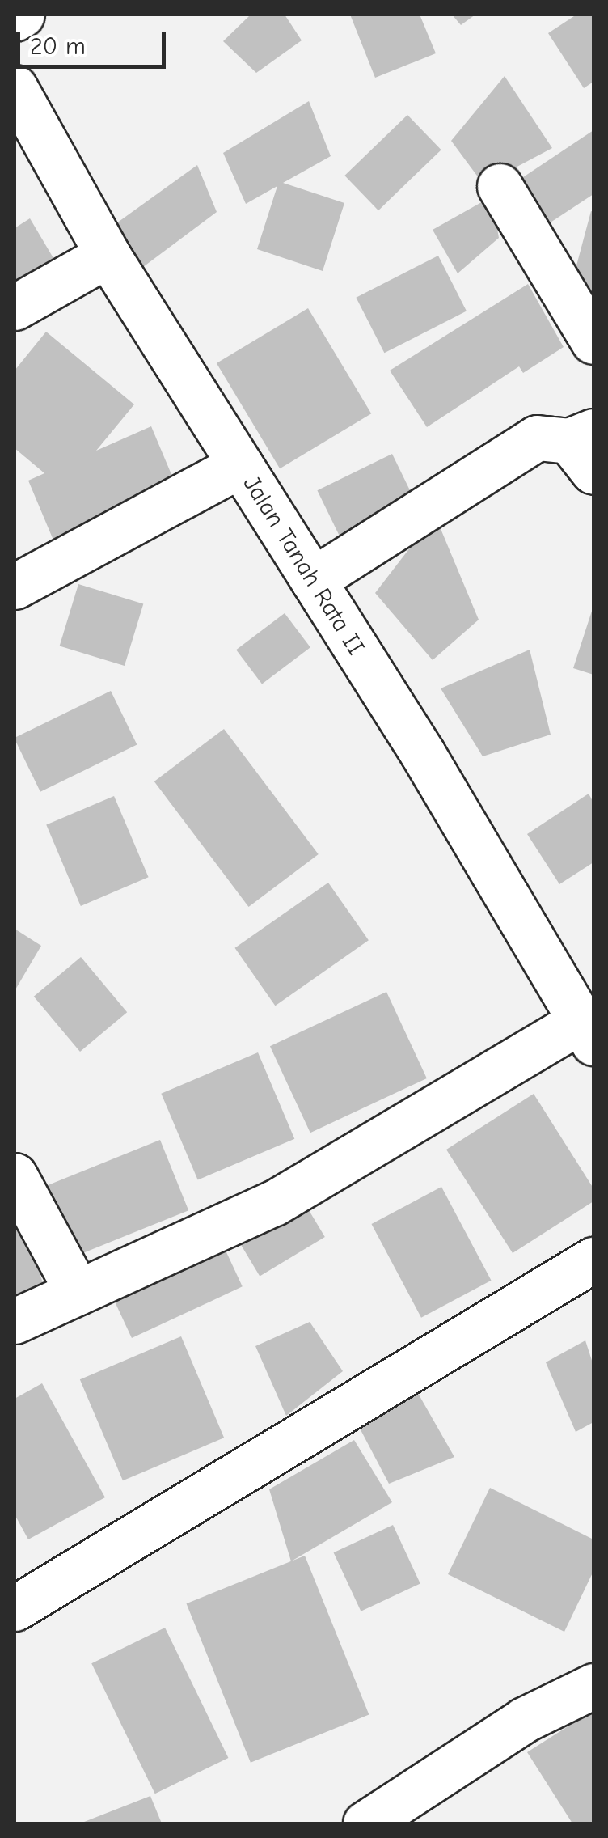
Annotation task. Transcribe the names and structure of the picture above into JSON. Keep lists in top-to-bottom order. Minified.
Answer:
{"streets":{"street":["Jalan Tanah Rata II"]},"scale_bar":"20 m"}
